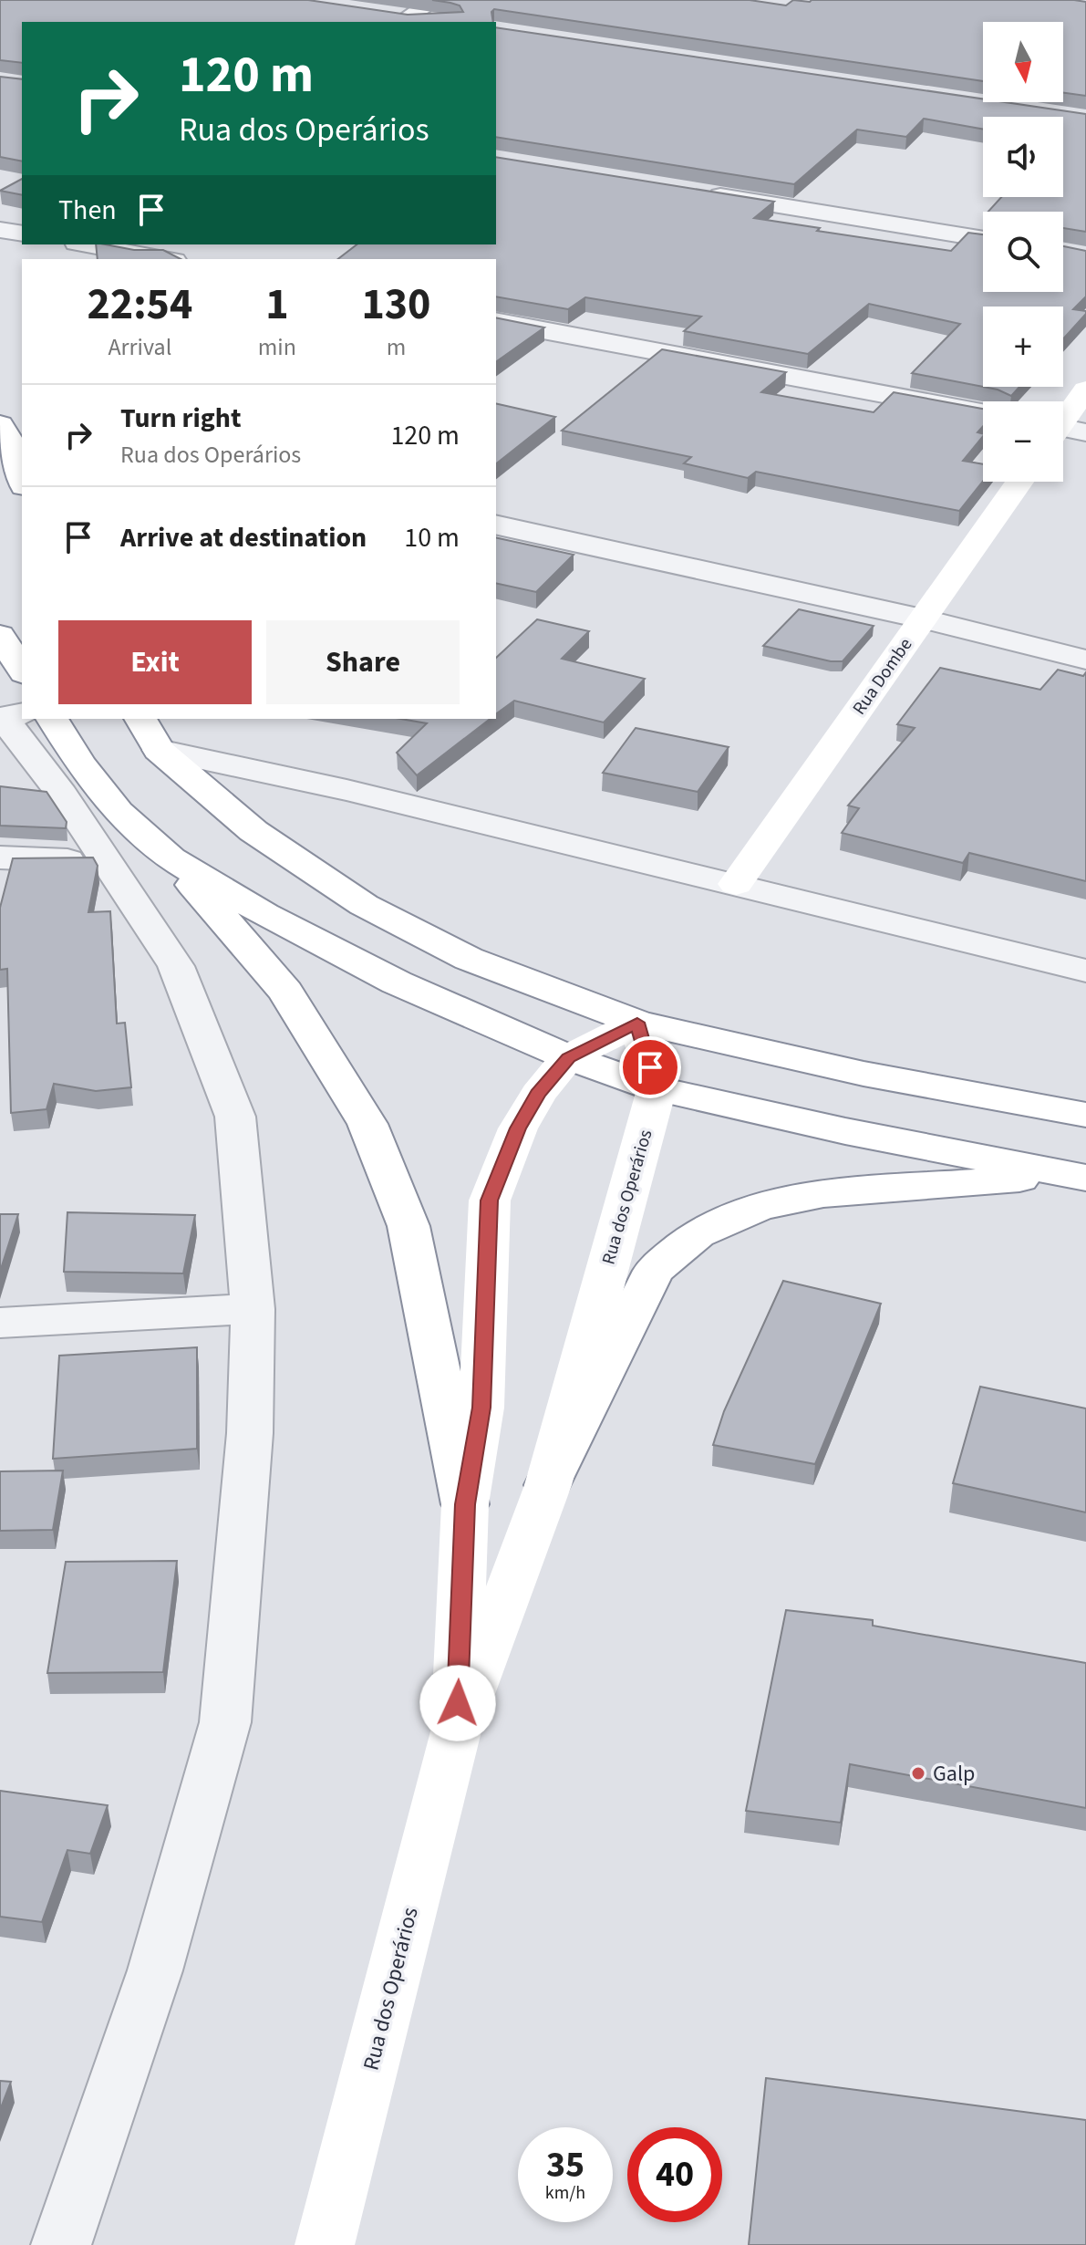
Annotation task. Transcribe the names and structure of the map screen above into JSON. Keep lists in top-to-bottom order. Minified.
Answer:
{"streets":{"main road":["Rua Dombe","Rua dos Operários"]},"places":["Galp"],"north":"bottom","page":{"map_buttons":["+","−"],"turn":["120 m","Rua dos Operários"],"then":"Then","eta":["22:54","Arrival","1","min","130","m"],"list":[{"name":"Turn right","note":"Rua dos Operários","value":"120 m"},{"name":"Arrive at destination","value":"10 m"}],"buttons":["Exit","Share"],"speed":"35 km/h","limit":"40"}}
